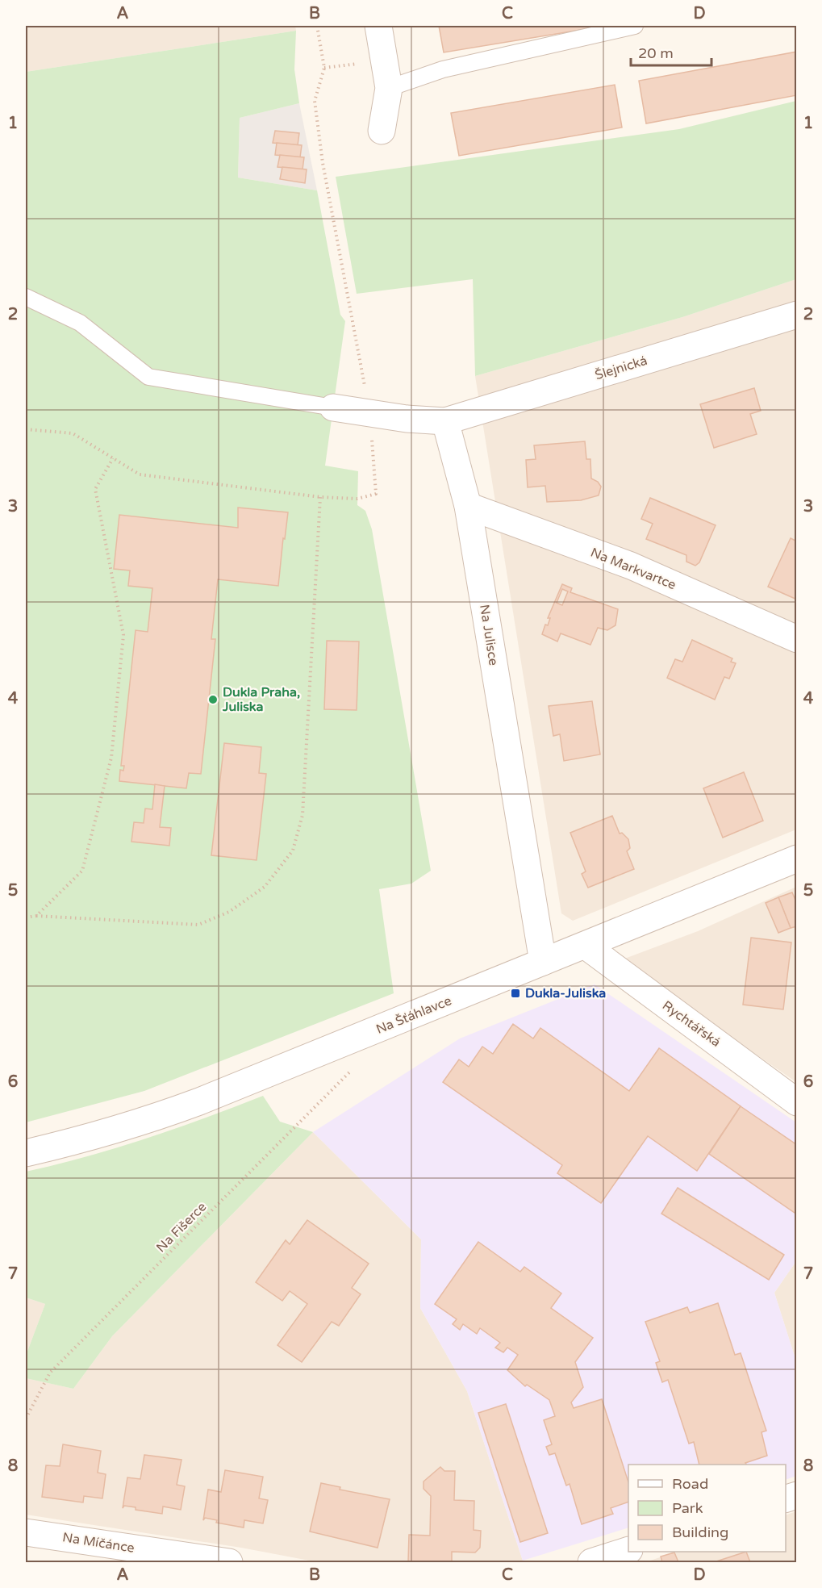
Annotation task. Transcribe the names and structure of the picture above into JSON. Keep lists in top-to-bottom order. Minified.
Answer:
{"streets":{"street":["Šlejnická","Na Markvartce","Na Julisce","Na Šťáhlavce","Rychtářská","Na Míčánce"],"path":["Na Fišerce"]},"crossings":[["Šlejnická","Na Julisce"],["Na Markvartce","Na Julisce"],["Na Julisce","Na Šťáhlavce"],["Na Šťáhlavce","Rychtářská"]],"places":{"other":["Dukla Praha, Juliska"],"transit":["Dukla-Juliska"]},"legend":["Road","Park","Building"],"scale_bar":"20 m","grid":{"columns":["A","B","C","D"],"rows":["1","2","3","4","5","6","7","8"]}}
